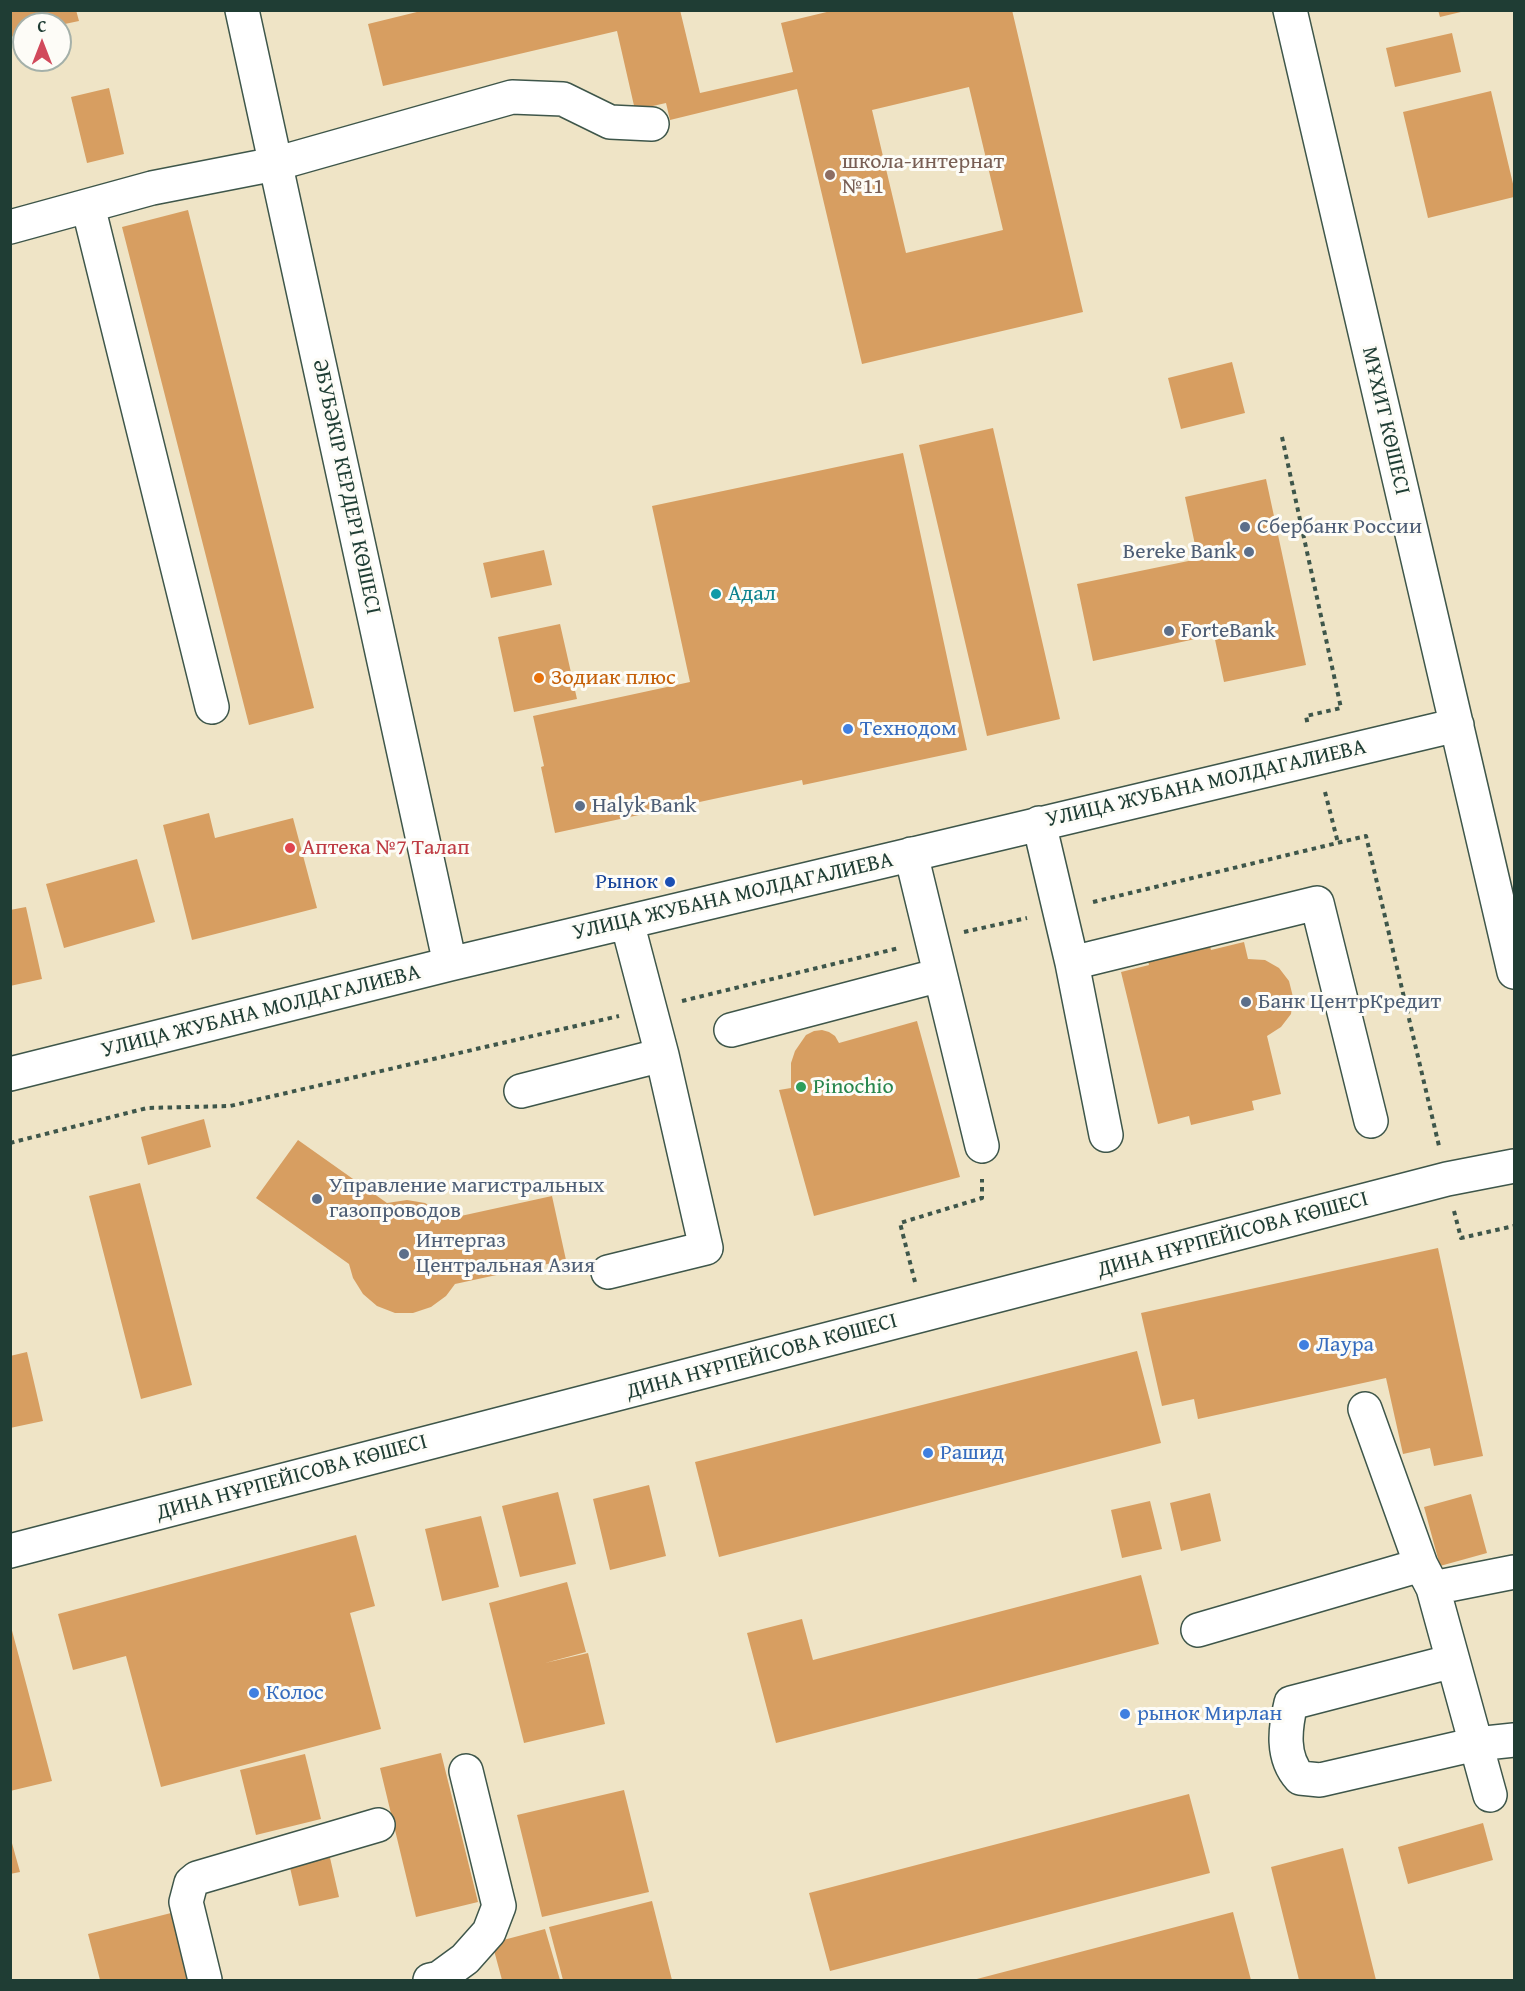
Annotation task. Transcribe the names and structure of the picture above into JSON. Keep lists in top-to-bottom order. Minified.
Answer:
{"streets":{"street":["МҰХИТ КӨШЕСІ","ӘБУБӘКІР КЕРДЕРІ КӨШЕСІ","УЛИЦА ЖУБАНА МОЛДАГАЛИЕВА","ДИНА НҰРПЕЙІСОВА КӨШЕСІ"]},"crossings":[["МҰХИТ КӨШЕСІ","УЛИЦА ЖУБАНА МОЛДАГАЛИЕВА"],["ӘБУБӘКІР КЕРДЕРІ КӨШЕСІ","УЛИЦА ЖУБАНА МОЛДАГАЛИЕВА"]],"places":["школа-интернат №11","Сбербанк России","Bereke Bank","Адал","ForteBank","Зодиак плюс","Технодом","Halyk Bank","Аптека №7 Талап","Рынок","Банк ЦентрКредит","Pinochio","Управление магистральных газопроводов","Интергаз Центральная Азия","Лаура","Рашид","Колос","рынок Мирлан"],"north":"top"}
